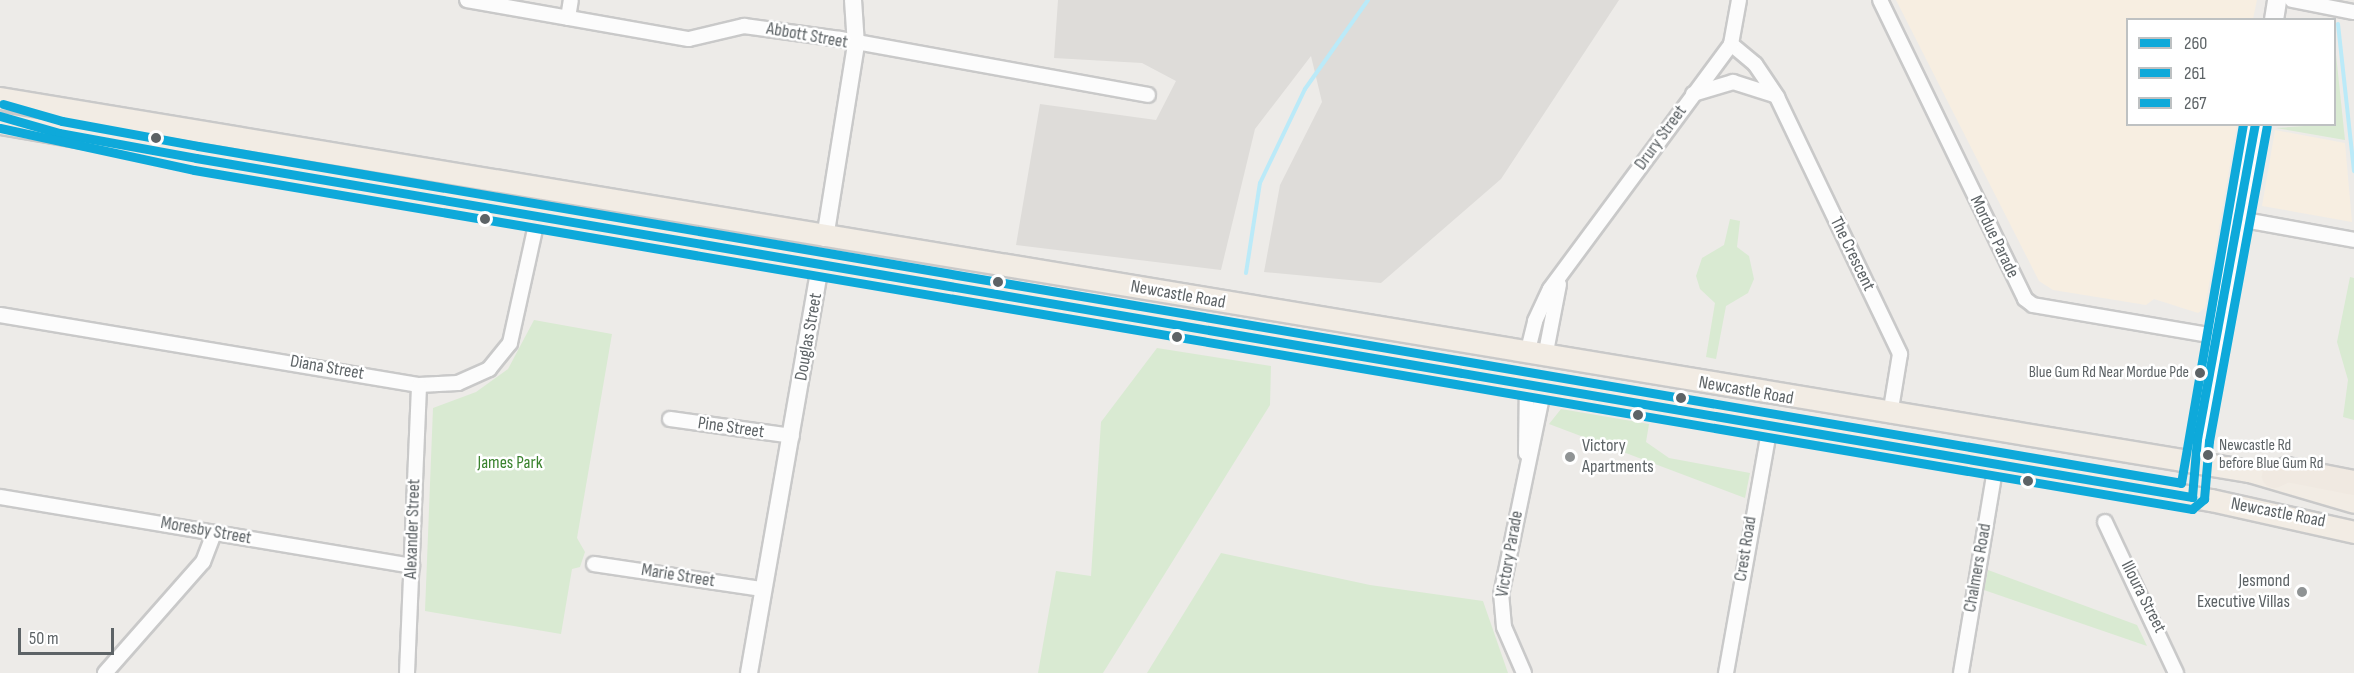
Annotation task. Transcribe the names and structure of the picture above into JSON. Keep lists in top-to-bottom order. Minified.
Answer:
{"streets":{"highway":["Newcastle Road","Douglas Street"],"street":["Abbott Street","Drury Street","Mordue Parade","The Crescent","Diana Street","Pine Street","Alexander Street","Moresby Street","Crest Road","Victory Parade","Chalmers Road","Marie Street","Illoura Street"]},"crossings":[["Abbott Street","Douglas Street"],["Drury Street","The Crescent"],["Drury Street","Newcastle Road"],["The Crescent","Newcastle Road"],["Newcastle Road","Douglas Street"],["Newcastle Road","Diana Street"],["Newcastle Road","Crest Road"],["Newcastle Road","Victory Parade"],["Newcastle Road","Chalmers Road"],["Douglas Street","Pine Street"],["Douglas Street","Marie Street"],["Diana Street","Alexander Street"],["Alexander Street","Moresby Street"]],"parks":["James Park"],"places":["Blue Gum Rd Near Mordue Pde","Newcastle Rd before Blue Gum Rd","Victory Apartments","Jesmond Executive Villas"],"lines":["transit line 267","transit line 260","transit line 261"],"legend":["260","261","267"],"scale_bar":"50 m"}
